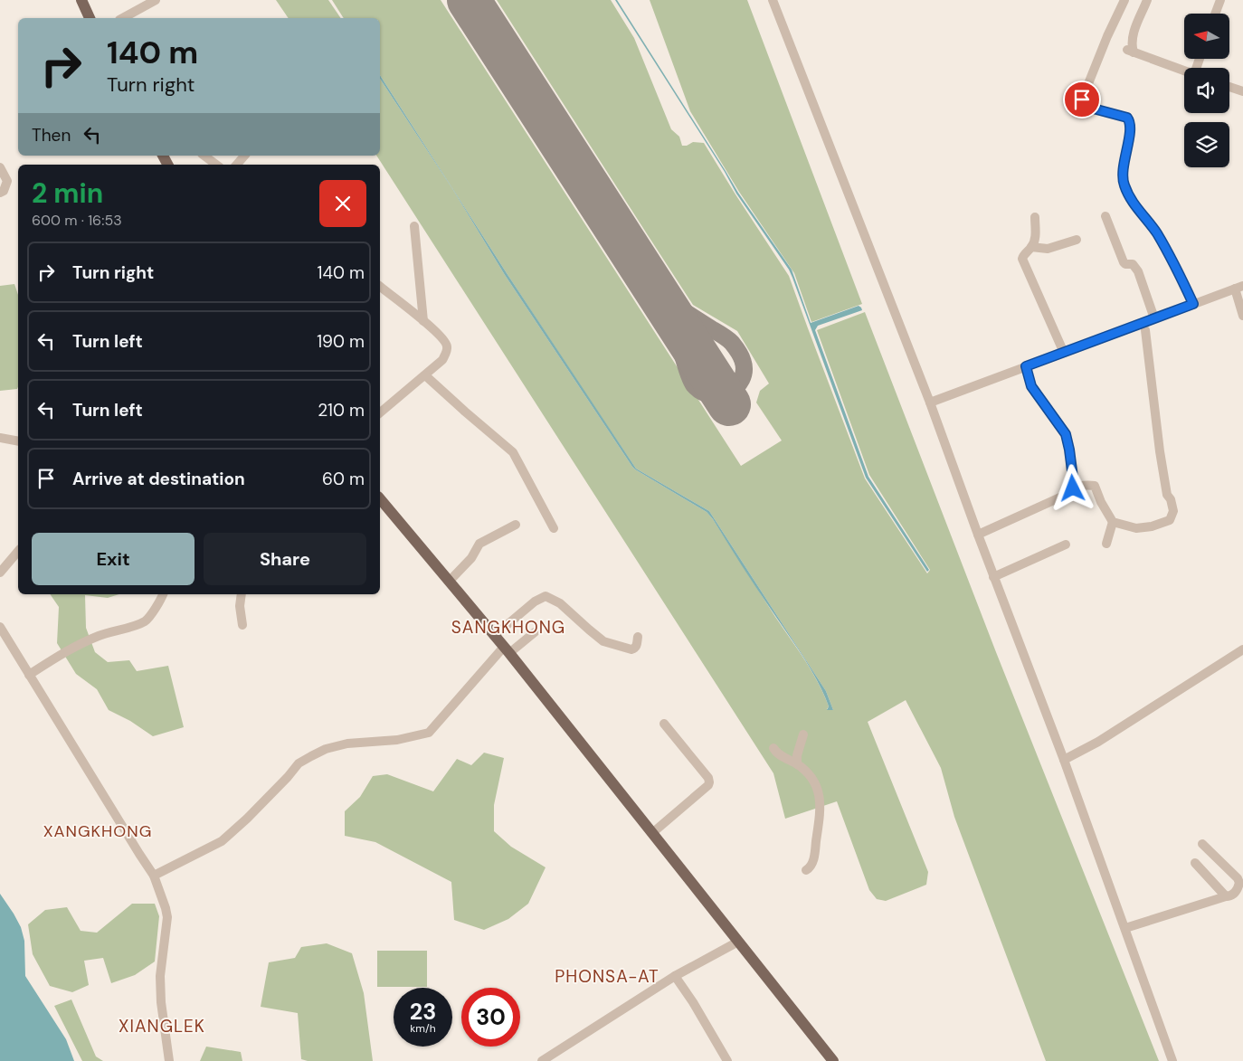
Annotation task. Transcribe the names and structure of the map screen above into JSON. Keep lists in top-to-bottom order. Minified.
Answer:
{"districts":["SANGKHONG","XANGKHONG","PHONSA-AT","XIANGLEK"],"north":"left","page":{"turn":["140 m","Turn right"],"then":"Then","heading":["2 min","600 m · 16:53"],"list":[{"name":"Turn right","value":"140 m"},{"name":"Turn left","value":"190 m"},{"name":"Turn left","value":"210 m"},{"name":"Arrive at destination","value":"60 m"}],"buttons":["Exit","Share"],"speed":"23 km/h","limit":"30"}}
